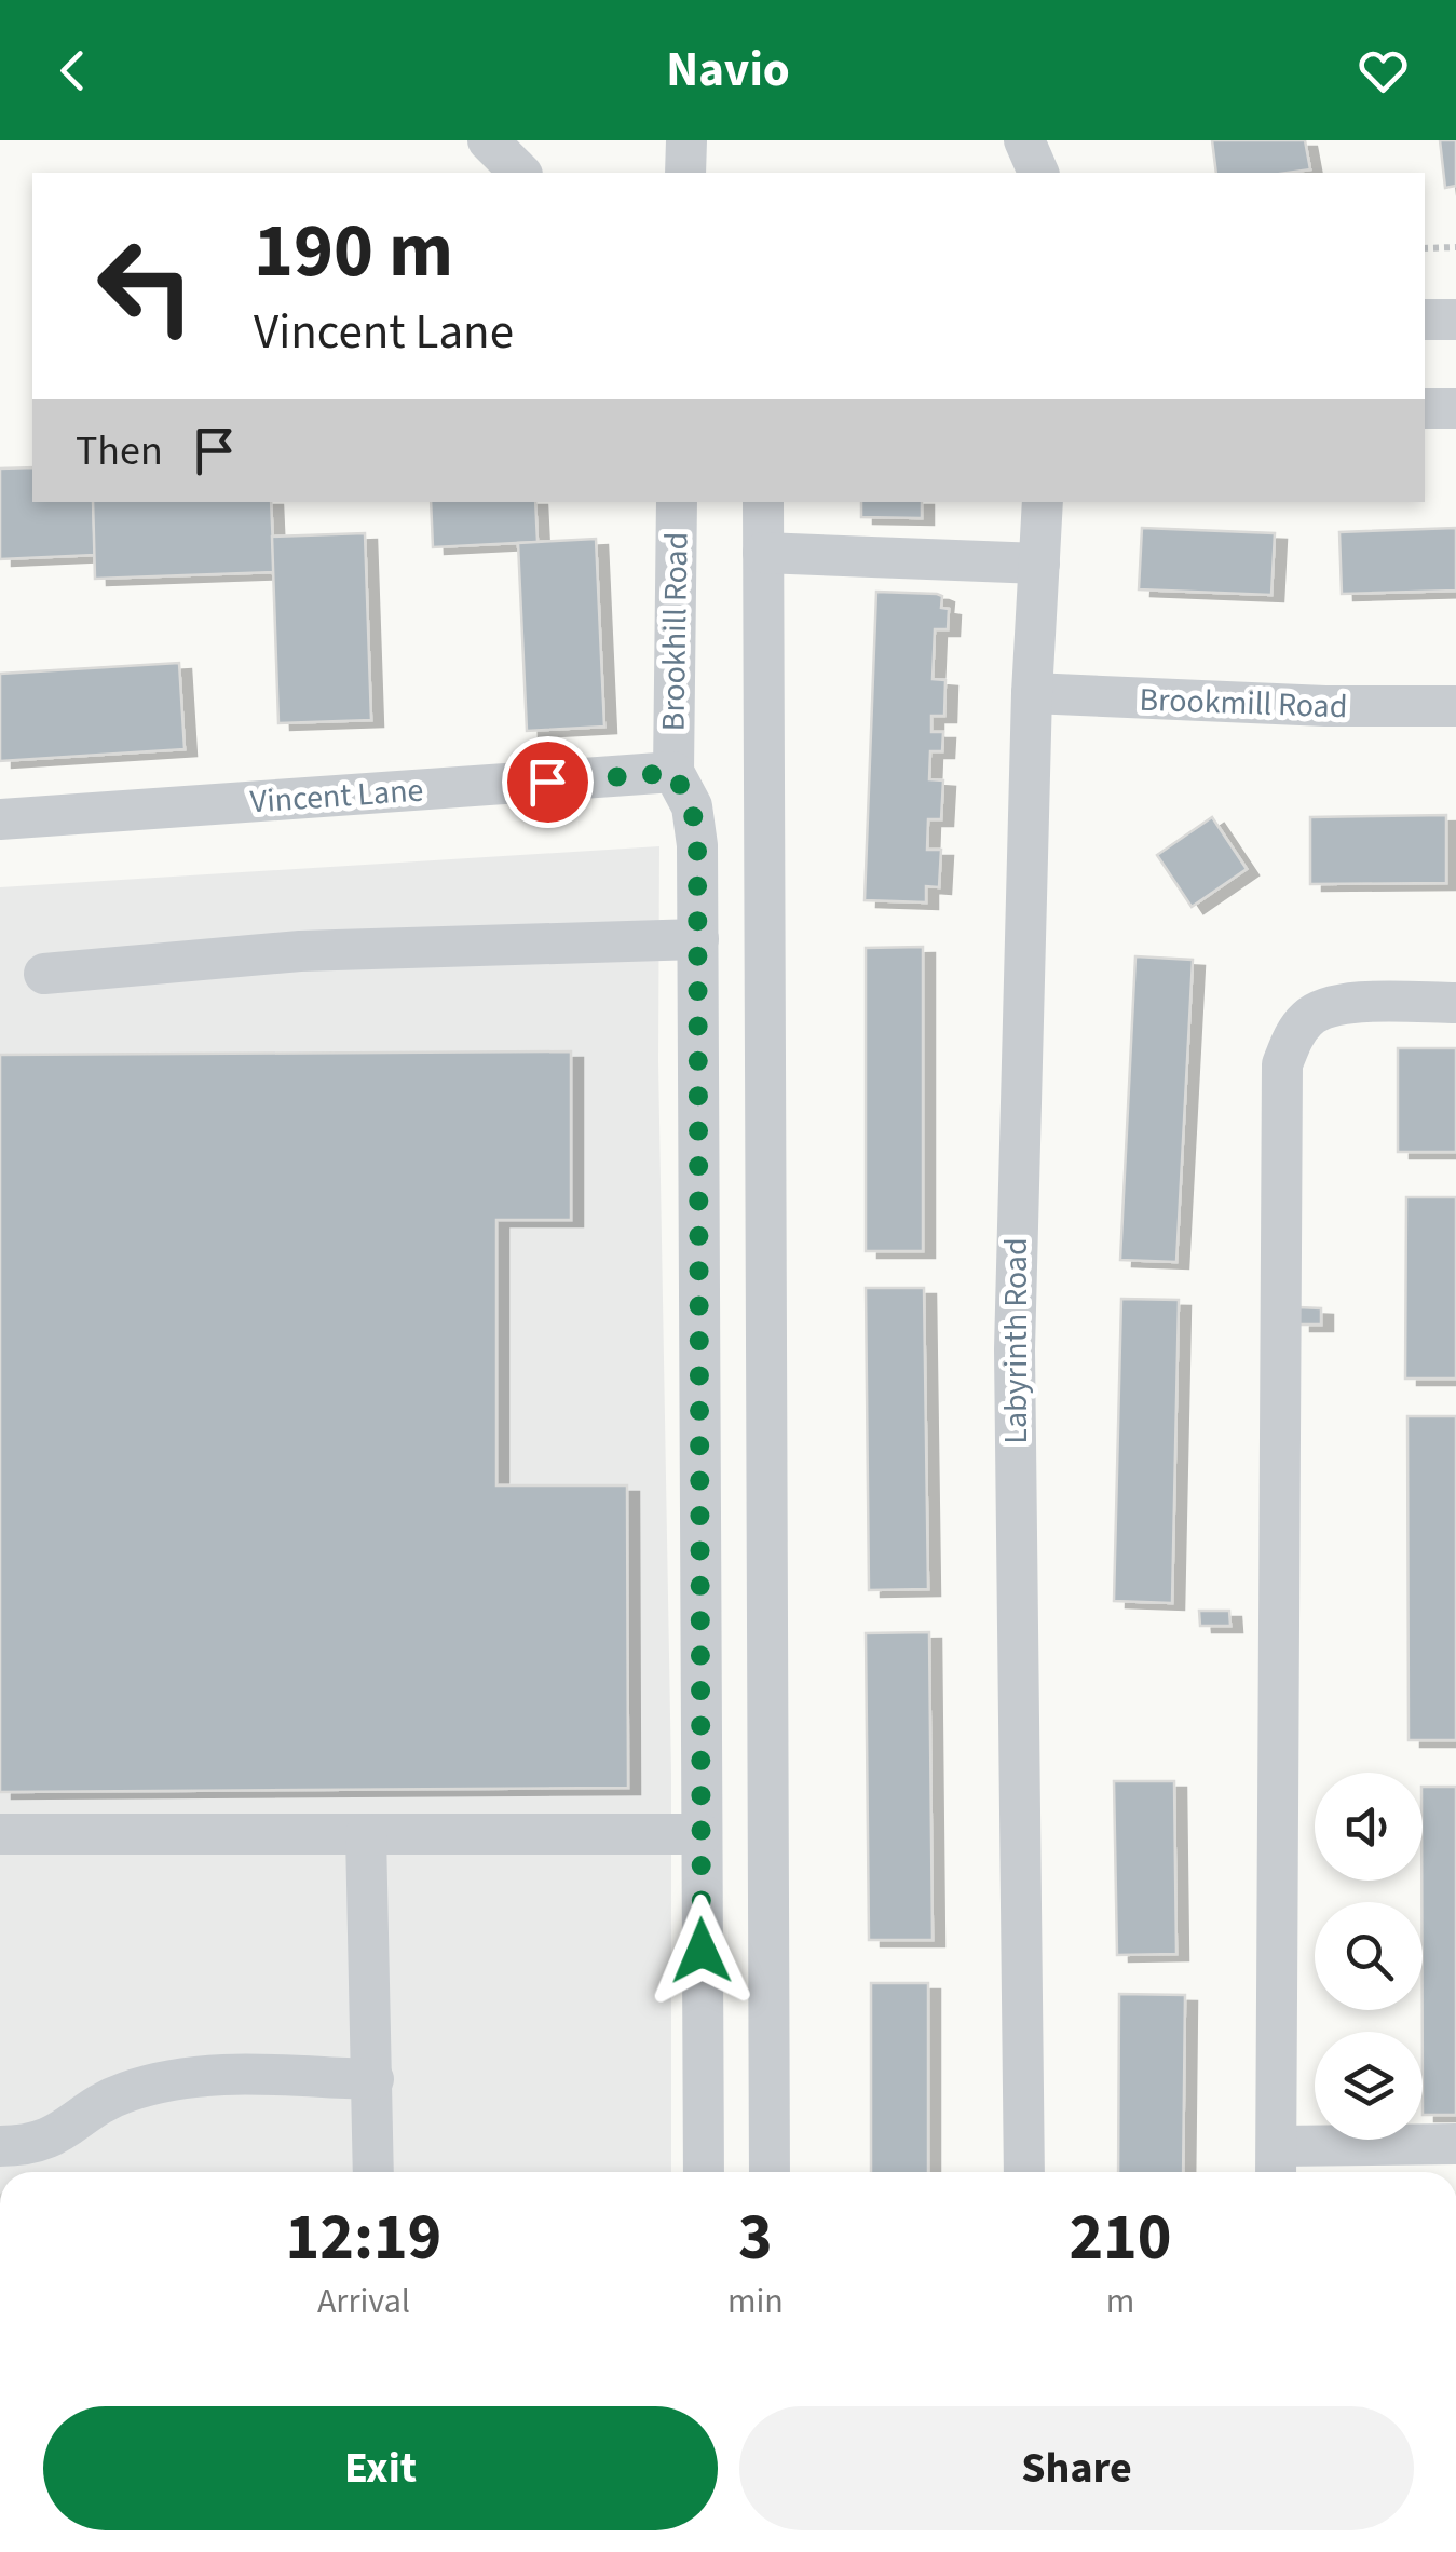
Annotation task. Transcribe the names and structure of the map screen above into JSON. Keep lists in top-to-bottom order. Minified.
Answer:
{"streets":{"street":["Brookhill Road","Brookmill Road","Vincent Lane","Labyrinth Road"]},"crossings":[["Brookhill Road","Vincent Lane"],["Brookmill Road","Labyrinth Road"]],"page":{"header":"Navio","turn":["190 m","Vincent Lane"],"then":"Then","eta":["12:19","Arrival","3","min","210","m"],"buttons":["Exit","Share"]}}
